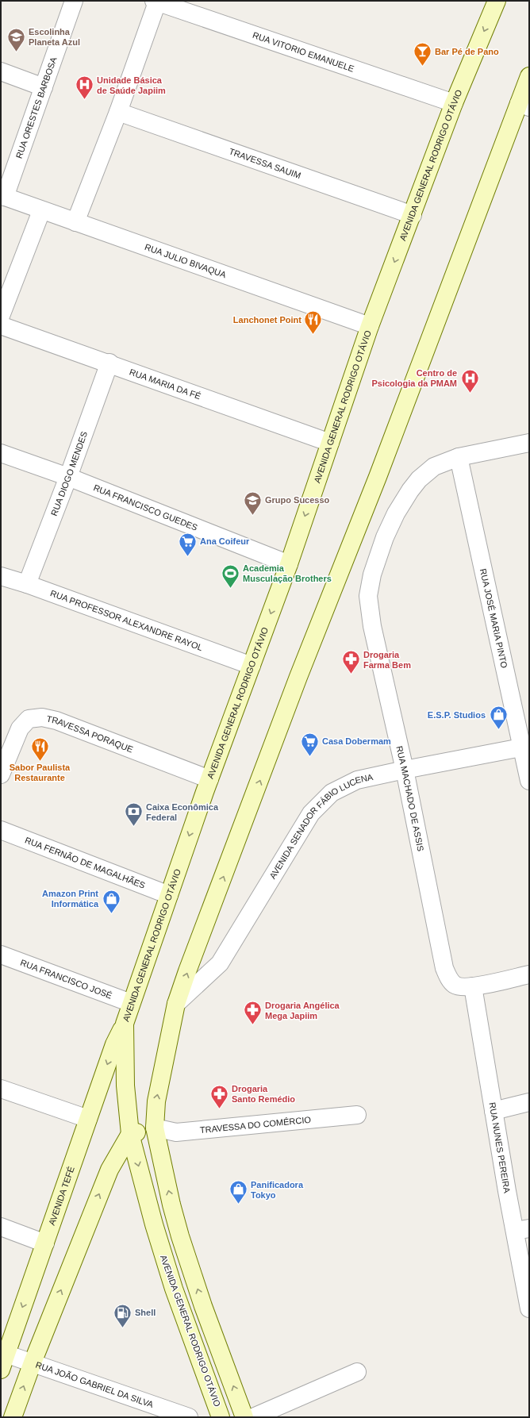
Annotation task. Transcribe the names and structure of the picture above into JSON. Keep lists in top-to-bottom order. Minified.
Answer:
{"streets":{"main road":["AVENIDA GENERAL RODRIGO OTÁVIO","AVENIDA TEFÉ"],"street":["RUA VITORIO EMANUELE","RUA ORESTES BARBOSA","TRAVESSA SAUIM","RUA JULIO BIVAQUA","RUA MARIA DA FÉ","RUA DIOGO MENDES","RUA FRANCISCO GUEDES","RUA JOSÉ MARIA PINTO","RUA PROFESSOR ALEXANDRE RAYOL","TRAVESSA PORAQUE","RUA MACHADO DE ASSIS","AVENIDA SENADOR FÁBIO LUCENA","RUA FERNÃO DE MAGALHÃES","RUA FRANCISCO JOSÉ","TRAVESSA DO COMÉRCIO","RUA NUNES PEREIRA","RUA JOÃO GABRIEL DA SILVA"]},"crossings":[["RUA VITORIO EMANUELE","AVENIDA GENERAL RODRIGO OTÁVIO"],["RUA ORESTES BARBOSA","RUA JULIO BIVAQUA"],["TRAVESSA SAUIM","AVENIDA GENERAL RODRIGO OTÁVIO"],["AVENIDA GENERAL RODRIGO OTÁVIO","RUA JULIO BIVAQUA"],["AVENIDA GENERAL RODRIGO OTÁVIO","RUA MARIA DA FÉ"],["AVENIDA GENERAL RODRIGO OTÁVIO","RUA FRANCISCO GUEDES"],["AVENIDA GENERAL RODRIGO OTÁVIO","RUA PROFESSOR ALEXANDRE RAYOL"],["AVENIDA GENERAL RODRIGO OTÁVIO","TRAVESSA PORAQUE"],["AVENIDA GENERAL RODRIGO OTÁVIO","RUA FERNÃO DE MAGALHÃES"],["AVENIDA GENERAL RODRIGO OTÁVIO","RUA FRANCISCO JOSÉ"],["AVENIDA GENERAL RODRIGO OTÁVIO","AVENIDA TEFÉ"],["RUA MARIA DA FÉ","RUA DIOGO MENDES"],["RUA DIOGO MENDES","RUA FRANCISCO GUEDES"],["RUA DIOGO MENDES","RUA PROFESSOR ALEXANDRE RAYOL"],["RUA JOSÉ MARIA PINTO","RUA MACHADO DE ASSIS"],["RUA JOSÉ MARIA PINTO","AVENIDA SENADOR FÁBIO LUCENA"],["RUA MACHADO DE ASSIS","AVENIDA SENADOR FÁBIO LUCENA"],["RUA MACHADO DE ASSIS","RUA NUNES PEREIRA"],["AVENIDA TEFÉ","RUA JOÃO GABRIEL DA SILVA"]],"places":{"school or university":["Escolinha Planeta Azul","Grupo Sucesso"],"bar":["Bar Pé de Pano"],"hospital":["Unidade Básica de Saúde Japiim","Centro de Psicologia da PMAM"],"restaurant":["Lanchonet Point","Sabor Paulista Restaurante"],"supermarket":["Ana Coifeur","Casa Dobermam"],"sports":["Academia Musculação Brothers"],"pharmacy":["Drogaria Farma Bem","Drogaria Angélica Mega Japiim","Drogaria Santo Remédio"],"shop":["E.S.P. Studios","Amazon Print Informática","Panificadora Tokyo"],"bank":["Caixa Econômica Federal"],"fuel station":["Shell"]}}
